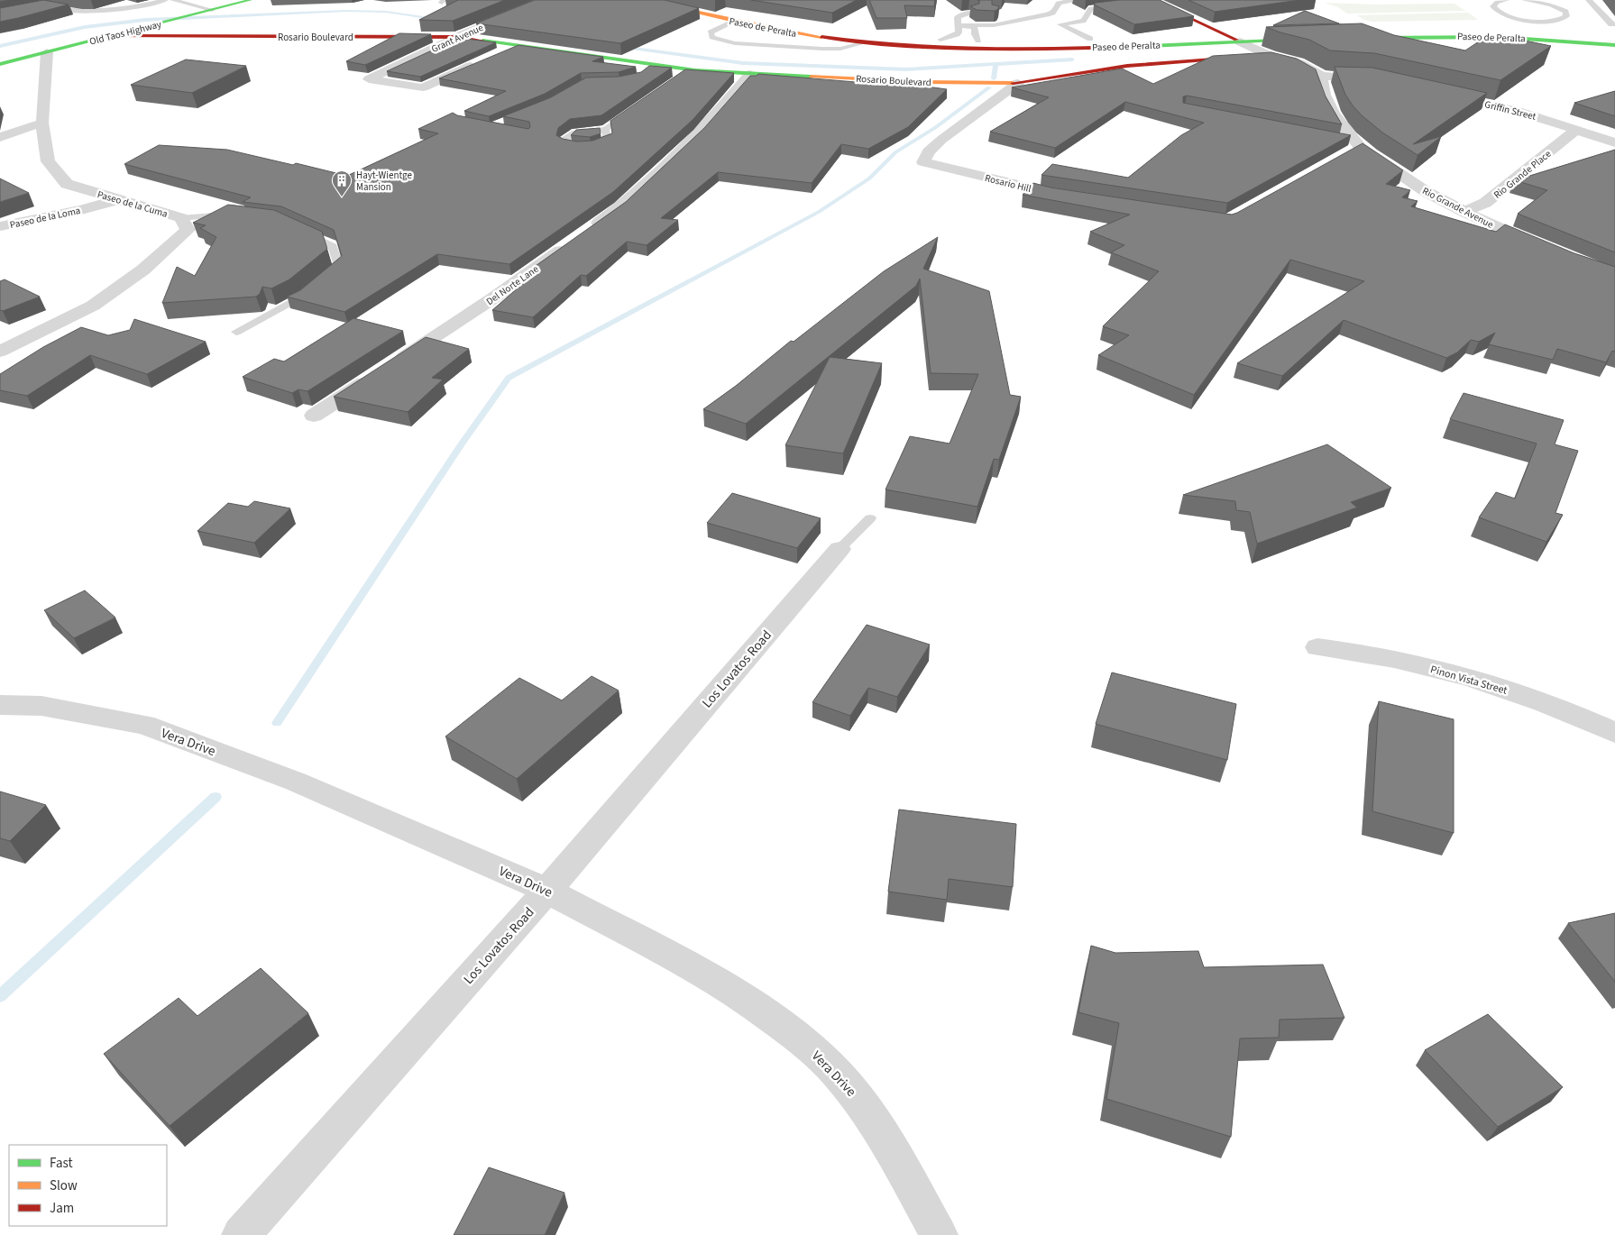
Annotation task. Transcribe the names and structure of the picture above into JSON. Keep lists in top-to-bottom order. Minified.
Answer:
{"streets":{"main road":["Paseo de Peralta","Old Taos Highway","Rosario Boulevard"],"street":["Grant Avenue","Griffin Street","Rio Grande Place","Rosario Hill","Paseo de la Cuma","Rio Grande Avenue","Paseo de la Loma","Del Norte Lane","Los Lovatos Road","Pinon Vista Street","Vera Drive"]},"crossings":[["Old Taos Highway","Rosario Boulevard"],["Old Taos Highway","Paseo de la Cuma"],["Rosario Boulevard","Grant Avenue"],["Rosario Boulevard","Rosario Hill"],["Griffin Street","Rio Grande Place"],["Rio Grande Place","Rio Grande Avenue"],["Paseo de la Cuma","Paseo de la Loma"],["Los Lovatos Road","Vera Drive"]],"places":{"building":["Hayt-Wientge Mansion"]},"legend":["Fast","Slow","Jam"]}
